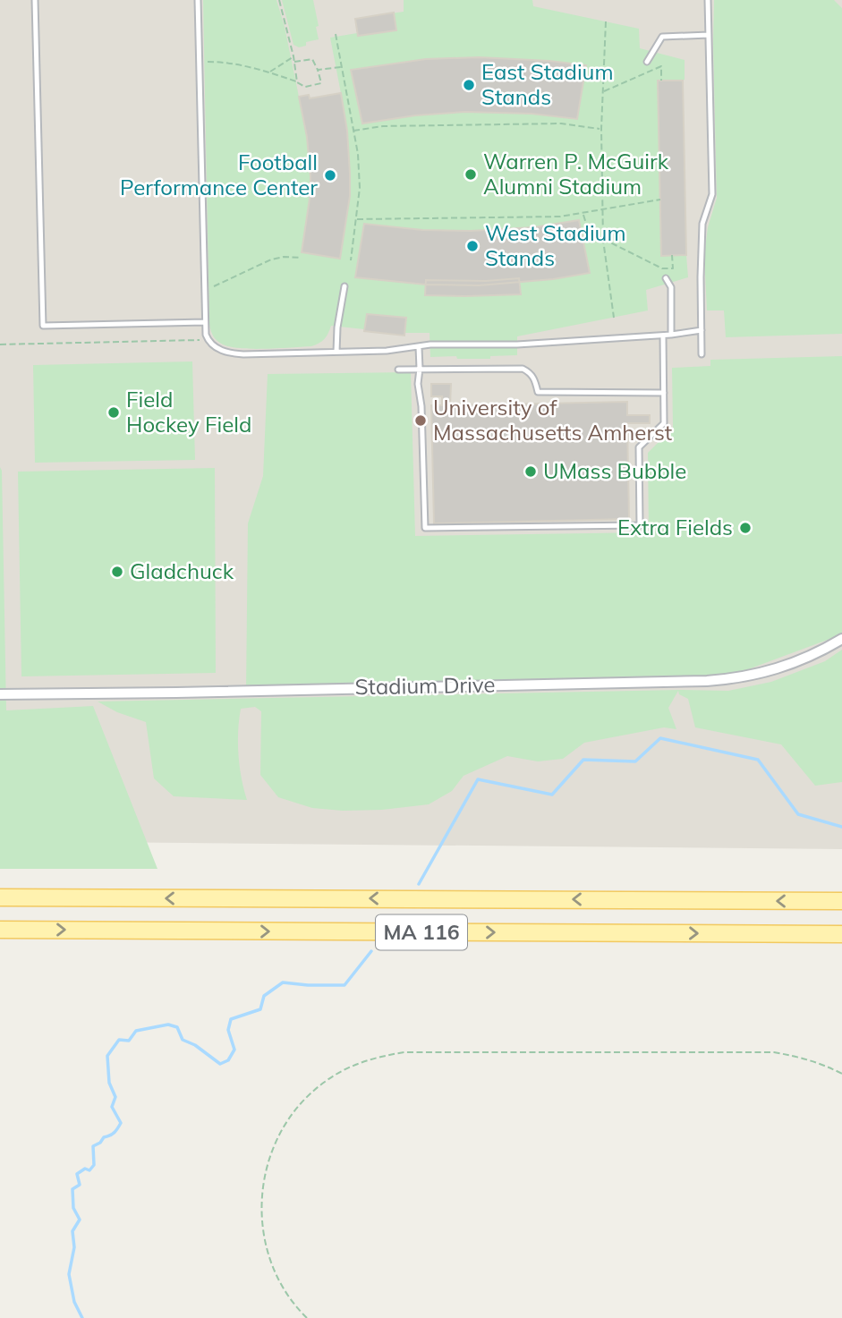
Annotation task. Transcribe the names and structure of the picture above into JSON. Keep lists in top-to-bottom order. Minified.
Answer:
{"streets":{"main road":["MA 116"],"street":["Stadium Drive"]},"places":["East Stadium Stands","Warren P. McGuirk Alumni Stadium","Football Performance Center","West Stadium Stands","Field Hockey Field","University of Massachusetts Amherst","UMass Bubble","Extra Fields","Gladchuck"]}
